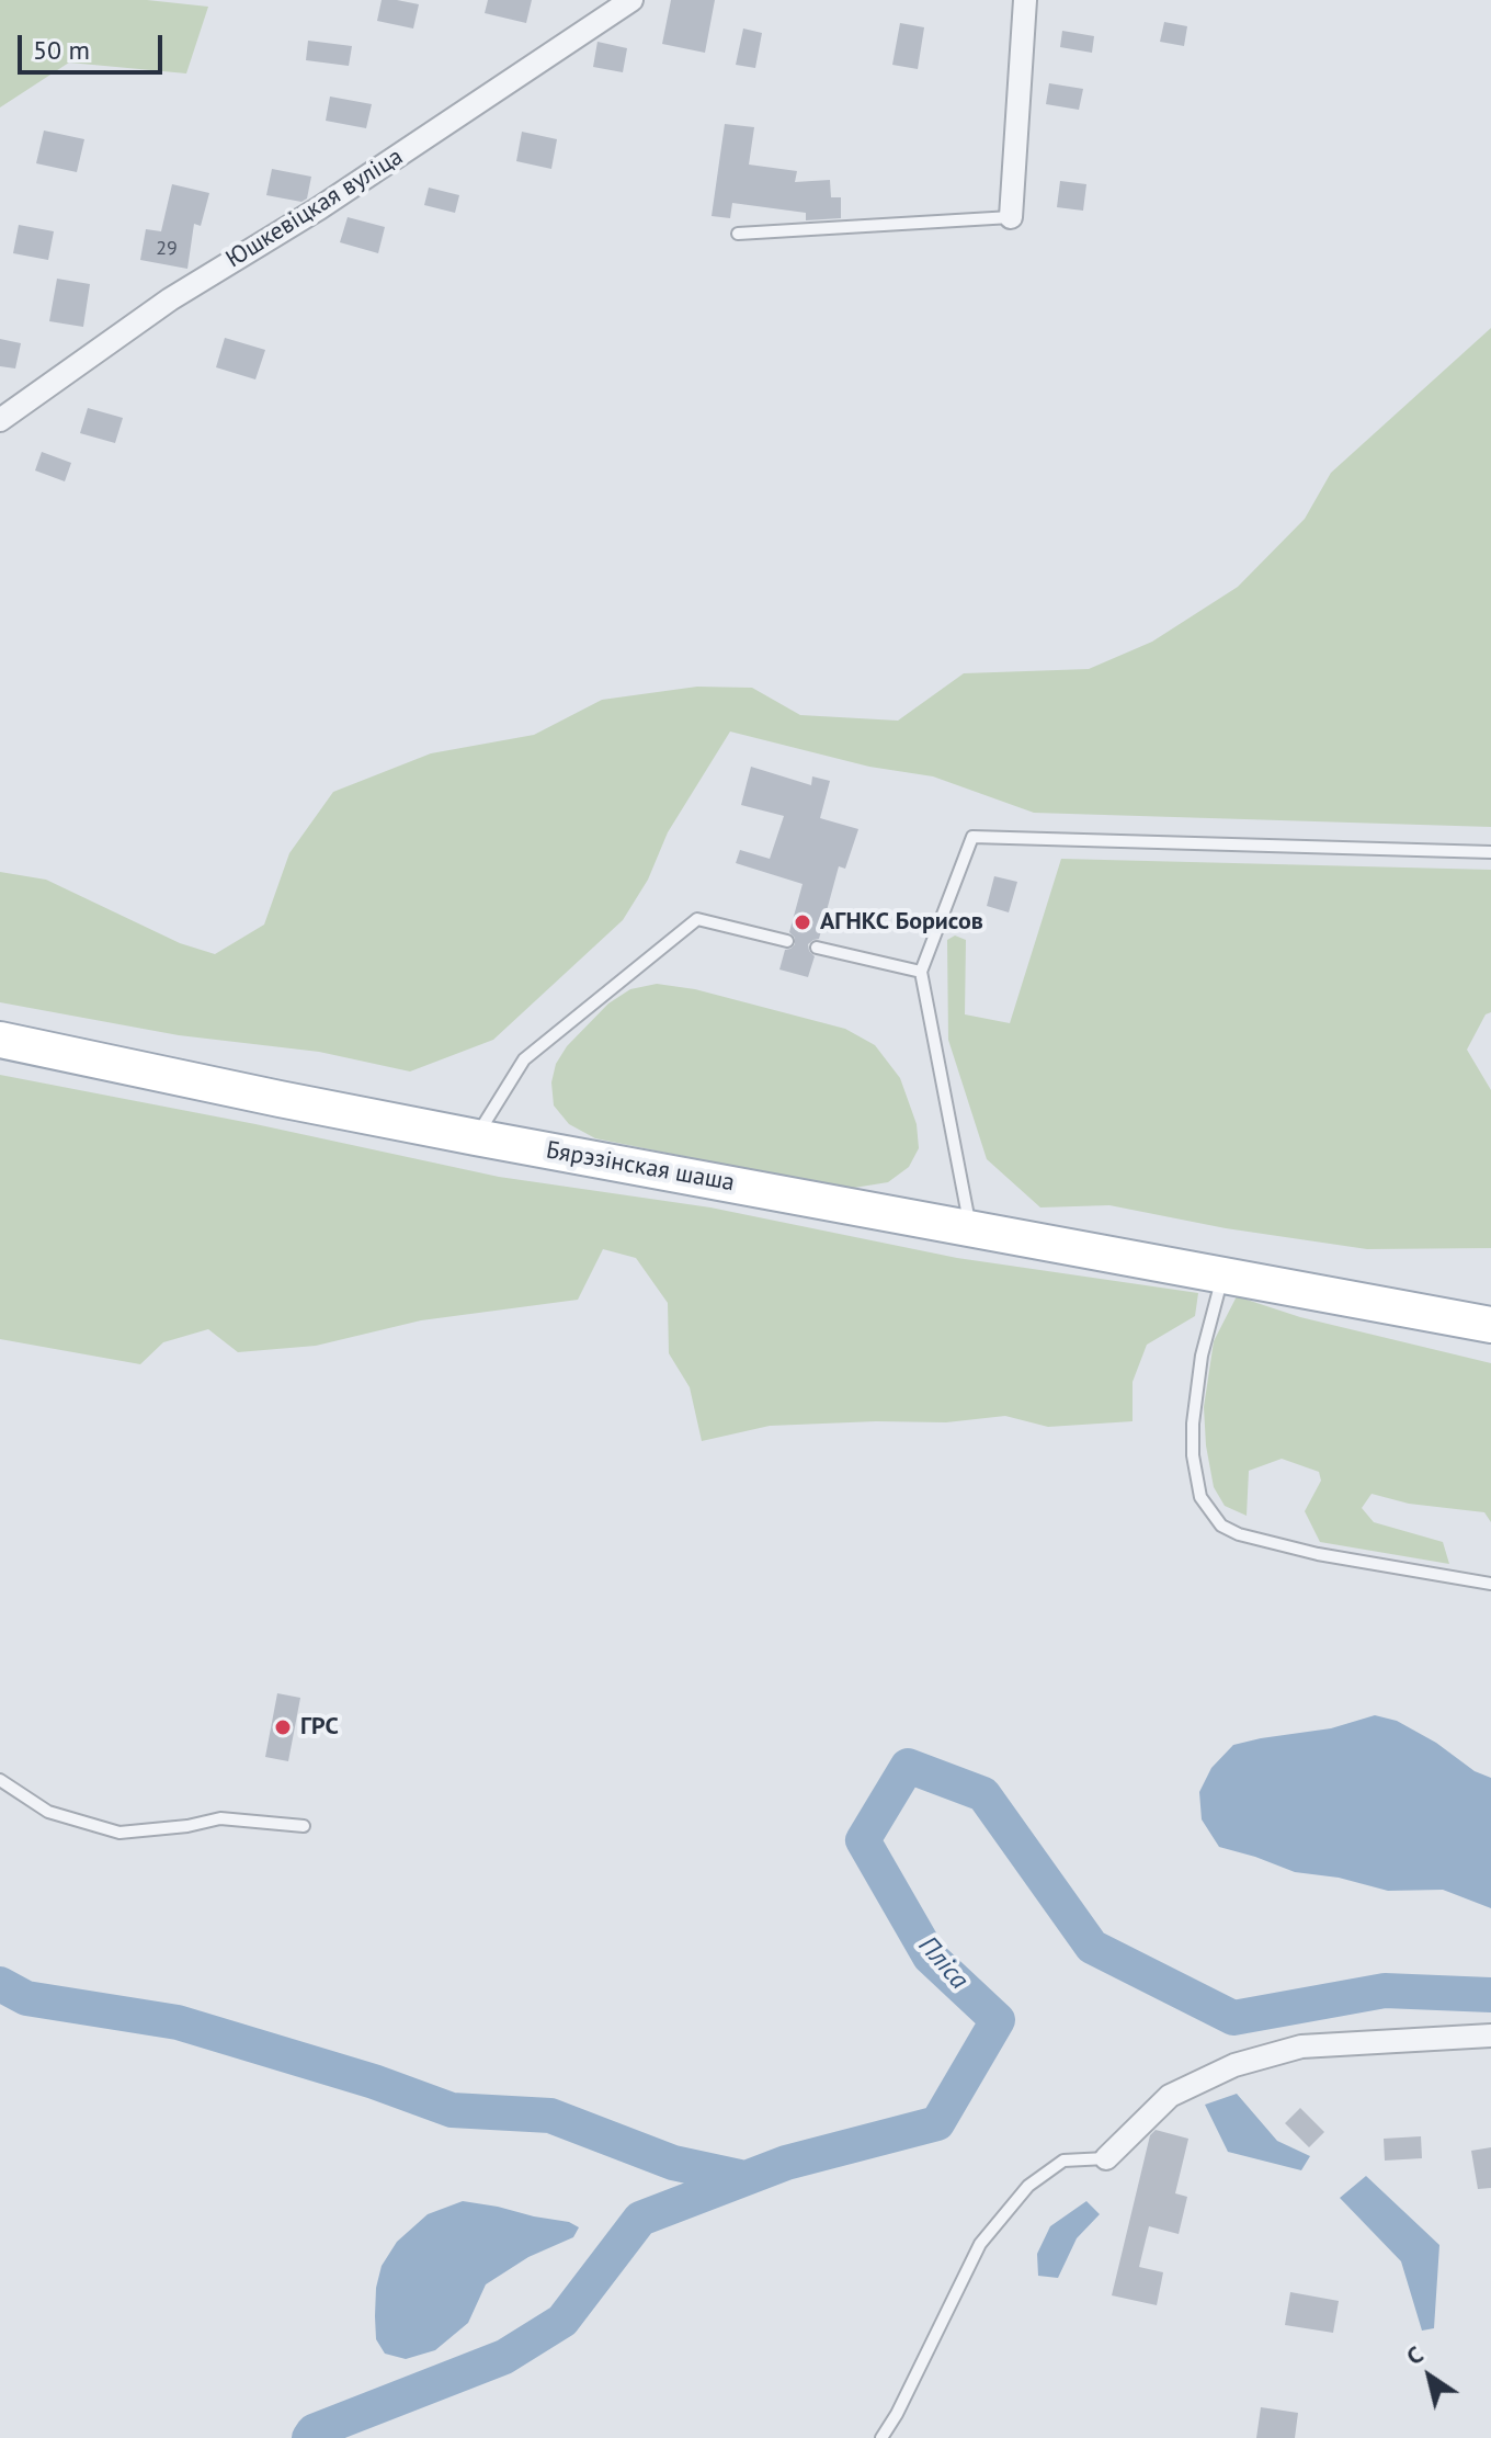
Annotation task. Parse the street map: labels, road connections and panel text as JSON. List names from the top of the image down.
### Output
{
  "streets": {
    "main road": ["Бярэзінская шаша"],
    "street": ["Юшкевіцкая вуліца"]
  },
  "water": ["Пліса"],
  "places": ["АГНКС Борисов", "ГРС"],
  "house_numbers": ["29"],
  "scale_bar": "50 m",
  "north": "top left"
}
